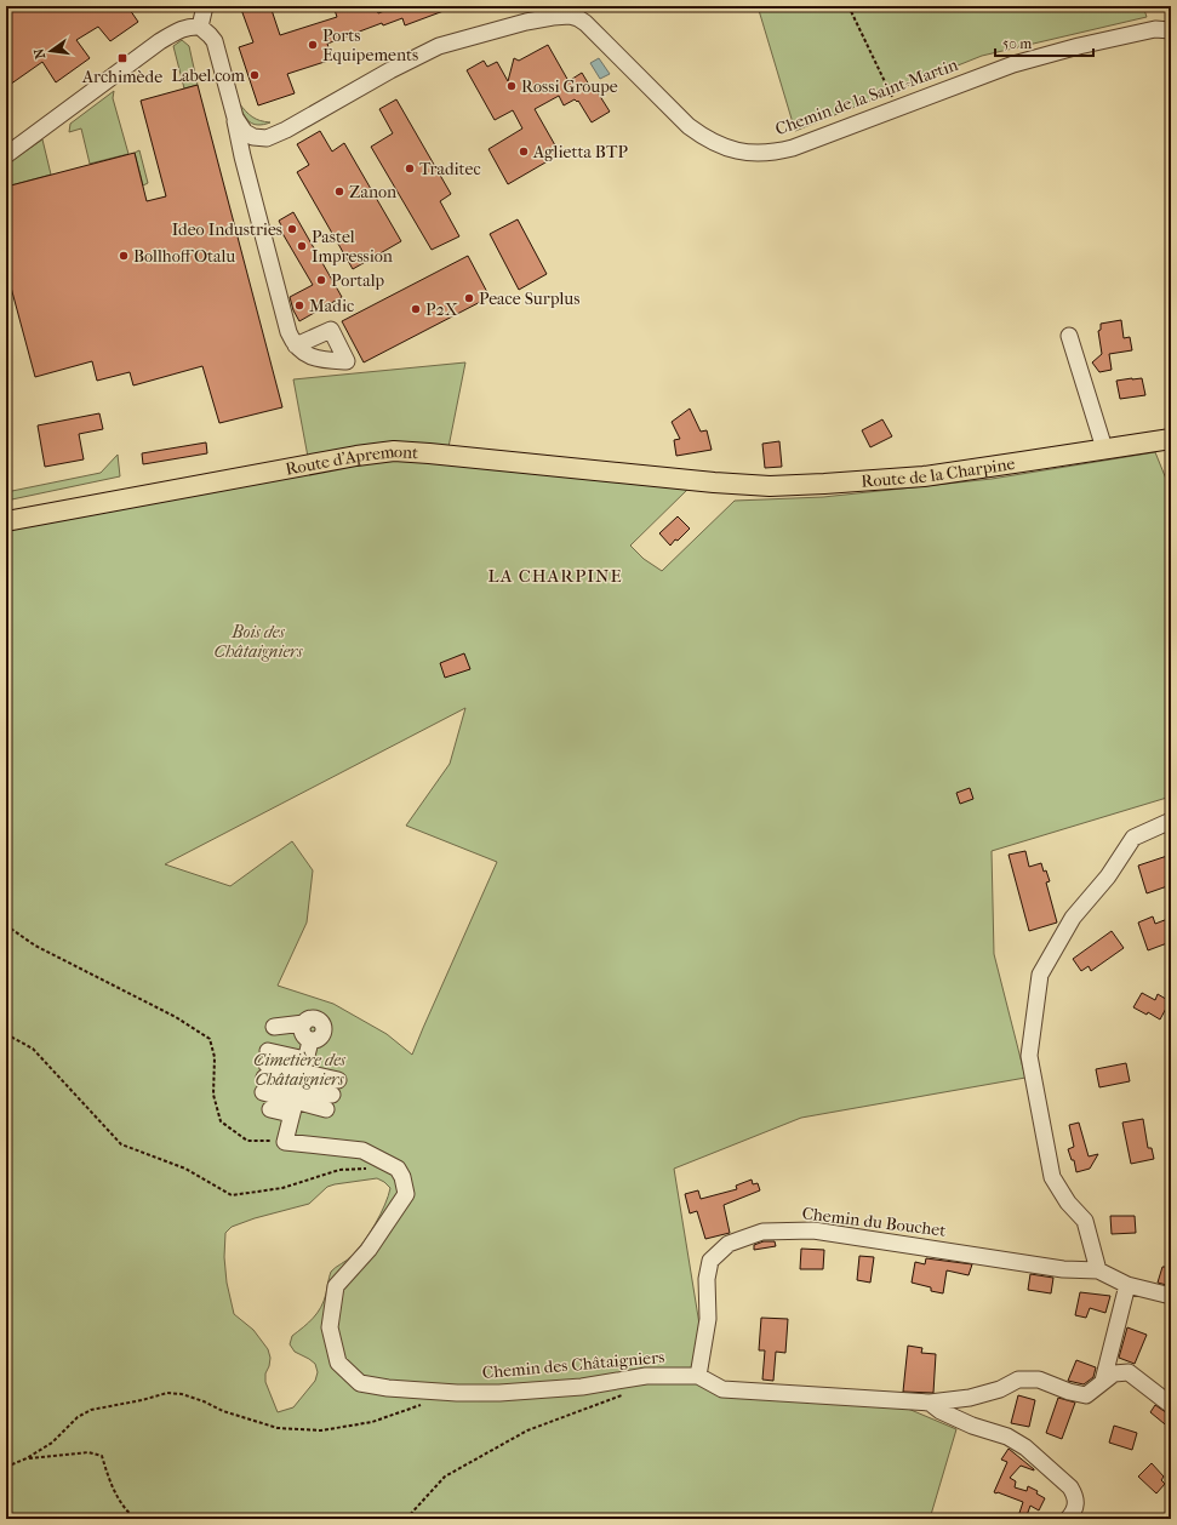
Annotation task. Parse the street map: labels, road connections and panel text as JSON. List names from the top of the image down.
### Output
{
  "streets": {
    "main road": ["Route d'Apremont", "Route de la Charpine"],
    "street": ["Chemin de la Saint-Martin", "Chemin du Bouchet", "Chemin des Châtaigniers"]
  },
  "crossings": [
    ["Route d'Apremont", "Route de la Charpine"],
    ["Chemin du Bouchet", "Chemin des Châtaigniers"]
  ],
  "districts": ["LA CHARPINE"],
  "parks": ["Bois des Châtaigniers", "Cimetière des Châtaigniers"],
  "places": {
    "other": [
      "Ports Equipements",
      "Label.com",
      "Rossi Groupe",
      "Aglietta BTP",
      "Traditec",
      "Zanon",
      "Ideo Industries",
      "Pastel Impression",
      "Bollhoff Otalu",
      "Portalp",
      "Peace Surplus",
      "Madic",
      "P2X"
    ],
    "transit": ["Archimède"]
  },
  "scale_bar": "50 m",
  "north": "left"
}
